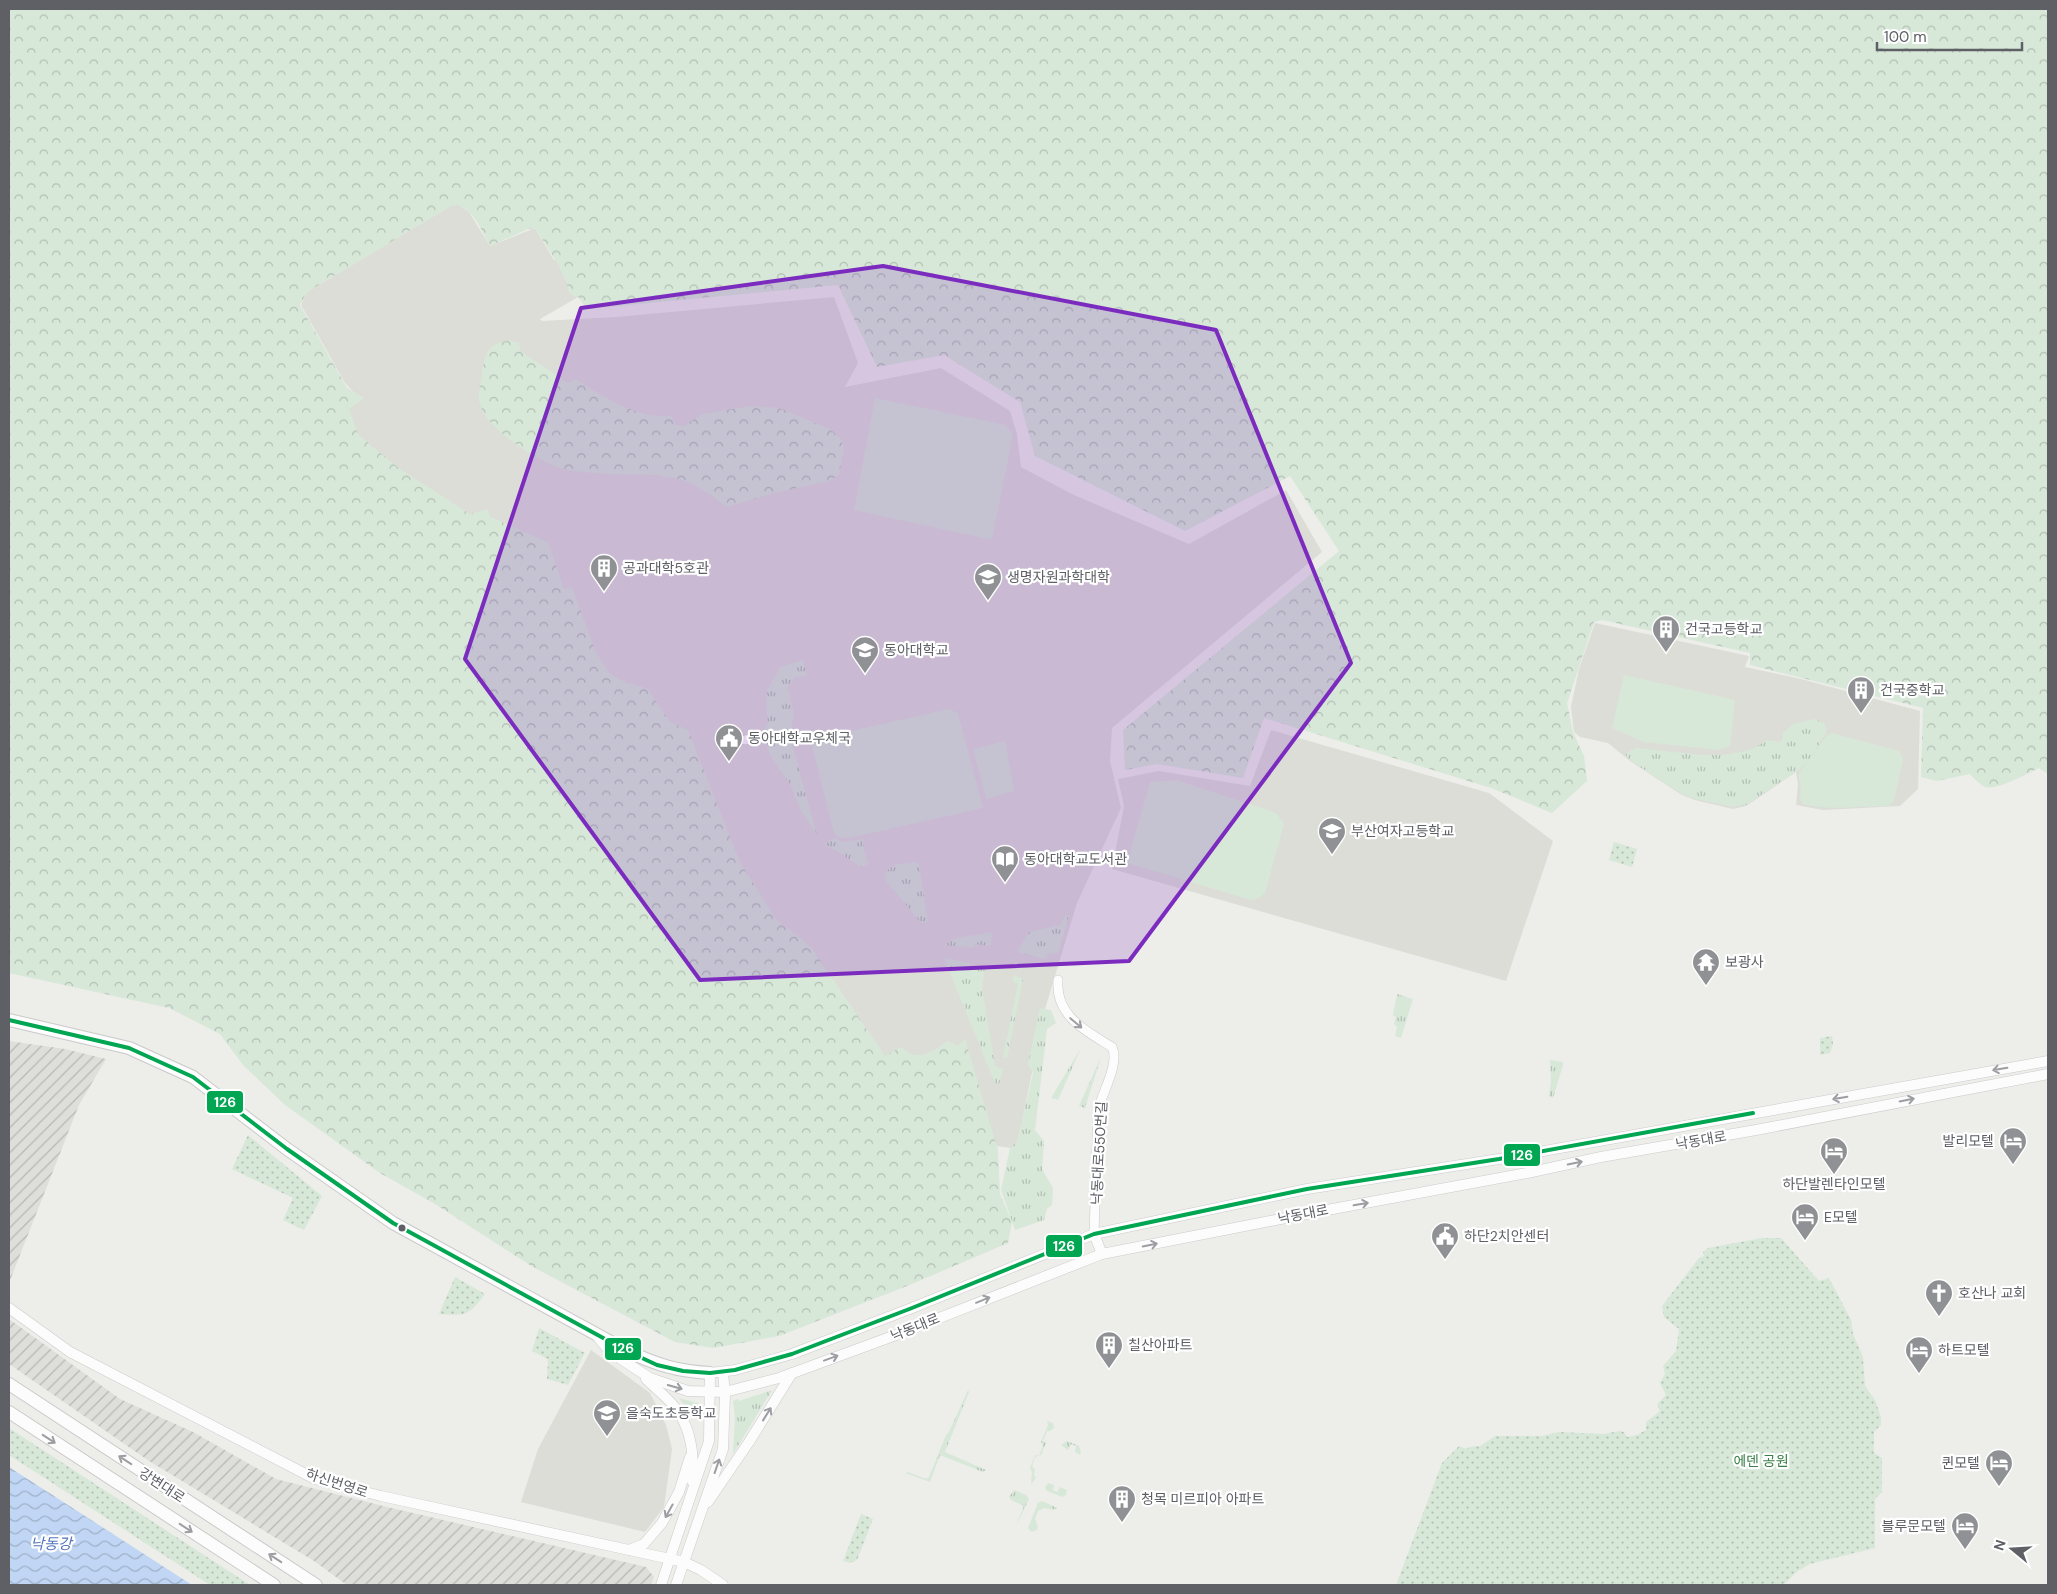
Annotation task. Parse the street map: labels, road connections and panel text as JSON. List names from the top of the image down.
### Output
{
  "streets": {
    "main road": ["낙동대로", "강변대로"],
    "street": ["낙동대로550번길", "하신번영로"]
  },
  "crossings": [
    ["낙동대로", "낙동대로550번길"]
  ],
  "one_way": ["낙동대로550번길"],
  "water": ["낙동강"],
  "parks": ["에덴 공원"],
  "places": {
    "building": [
      "공과대학5호관",
      "건국고등학교",
      "건국중학교",
      "칠산아파트",
      "청목 미르피아 아파트"
    ],
    "school or university": [
      "생명자원과학대학",
      "동아대학교",
      "부산여자고등학교",
      "을숙도초등학교"
    ],
    "public building": ["동아대학교우체국", "하단2치안센터"],
    "library": ["동아대학교도서관"],
    "temple": ["보광사"],
    "hotel": [
      "발리모텔",
      "하단발렌타인모텔",
      "E모텔",
      "하트모텔",
      "퀸모텔",
      "블루문모텔"
    ],
    "church": ["호산나 교회"]
  },
  "lines": ["transit line 126"],
  "scale_bar": "100 m",
  "north": "left"
}
